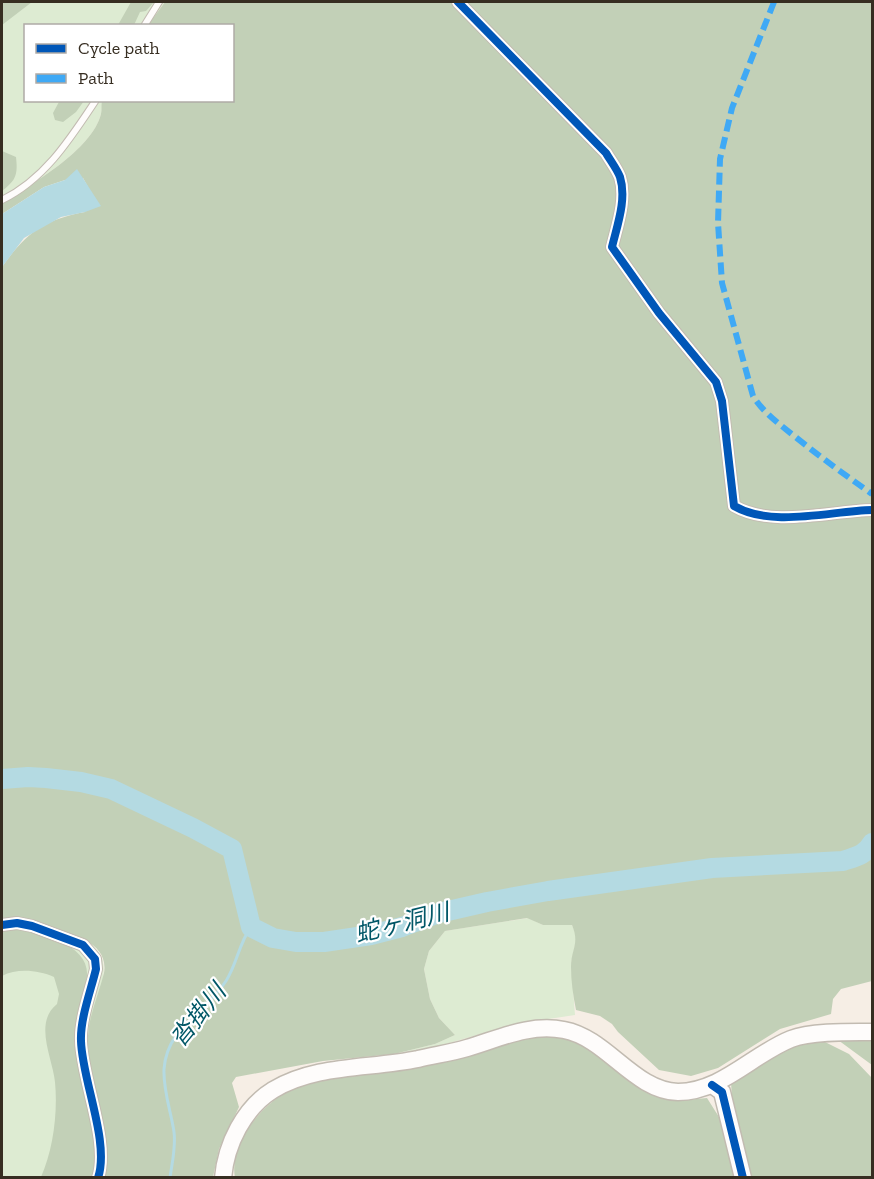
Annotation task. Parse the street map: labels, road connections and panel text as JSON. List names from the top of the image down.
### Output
{
  "water": ["蛇ヶ洞川", "沓掛川"],
  "legend": ["Cycle path", "Path"]
}
